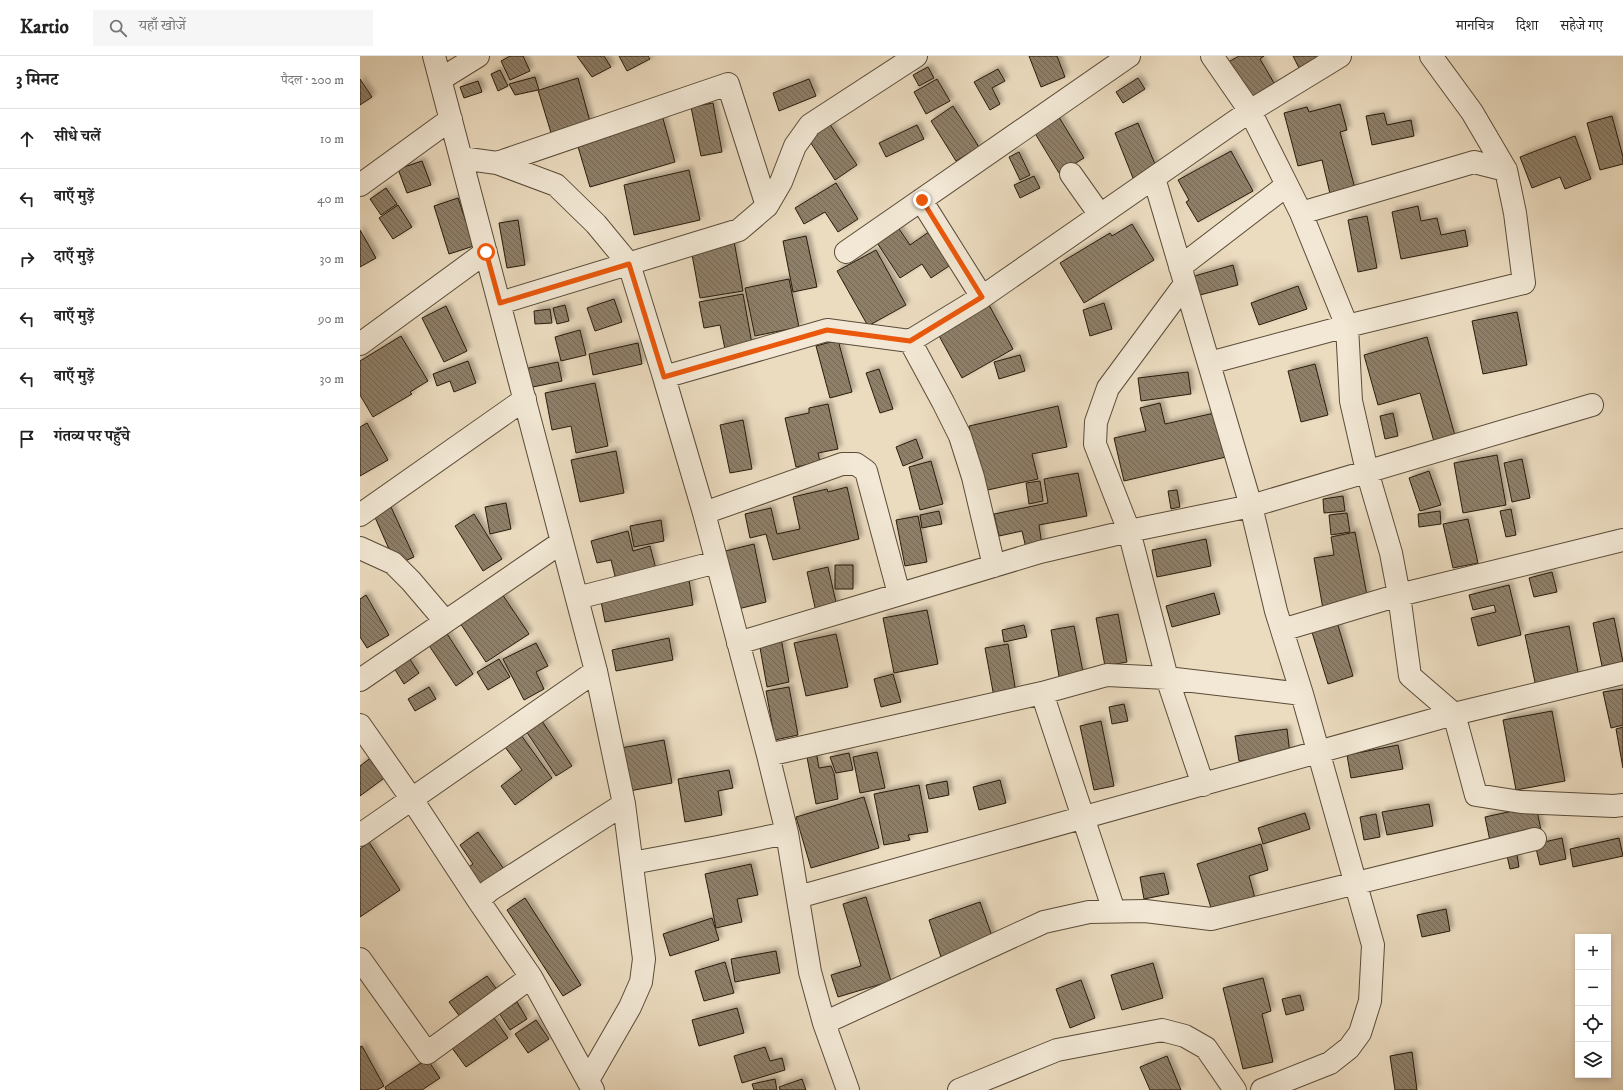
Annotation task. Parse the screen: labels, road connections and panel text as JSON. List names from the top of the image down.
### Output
{
  "page": {
    "header": "Kartio",
    "search": "यहाँ खोजें",
    "nav": ["मानचित्र", "दिशा", "सहेजे गए"],
    "heading": ["3 मिनट", "पैदल · 200 m"],
    "list": [
      ["सीधे चलें", "10 m"],
      ["बाएँ मुड़ें", "40 m"],
      ["दाएँ मुड़ें", "30 m"],
      ["बाएँ मुड़ें", "90 m"],
      ["बाएँ मुड़ें", "30 m"],
      "गंतव्य पर पहुँचे"
    ],
    "map_buttons": ["+", "−"]
  }
}
